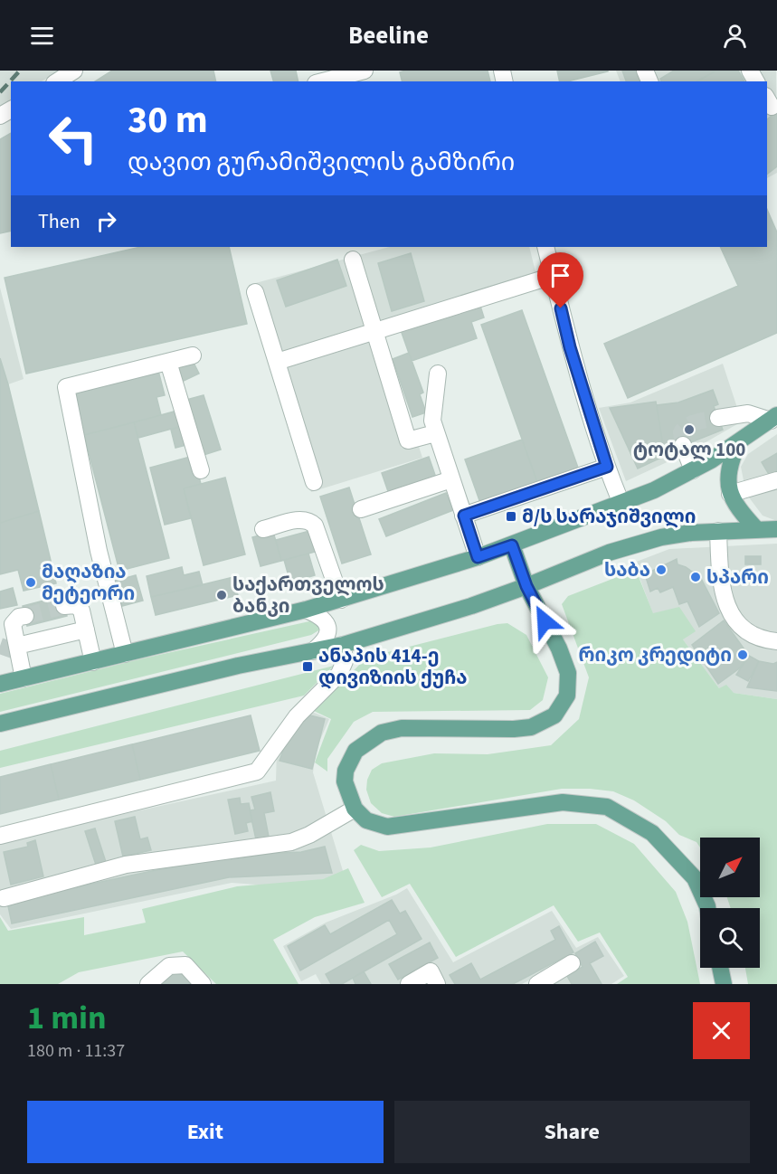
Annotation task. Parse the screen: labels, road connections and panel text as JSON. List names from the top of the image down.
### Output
{
  "places": {
    "other": [
      "ტოტალ 100",
      "საბა",
      "სპარი",
      "მაღაზია მეტეორი",
      "საქართველოს ბანკი",
      "რიკო კრედიტი"
    ],
    "transit": ["მ/ს სარაჯიშვილი", "ანაპის 414-ე დივიზიის ქუჩა"]
  },
  "north": "top right",
  "page": {
    "header": "Beeline",
    "turn": ["30 m", "დავით გურამიშვილის გამზირი"],
    "then": "Then",
    "heading": ["1 min", "180 m · 11:37"],
    "buttons": ["Exit", "Share"]
  }
}
